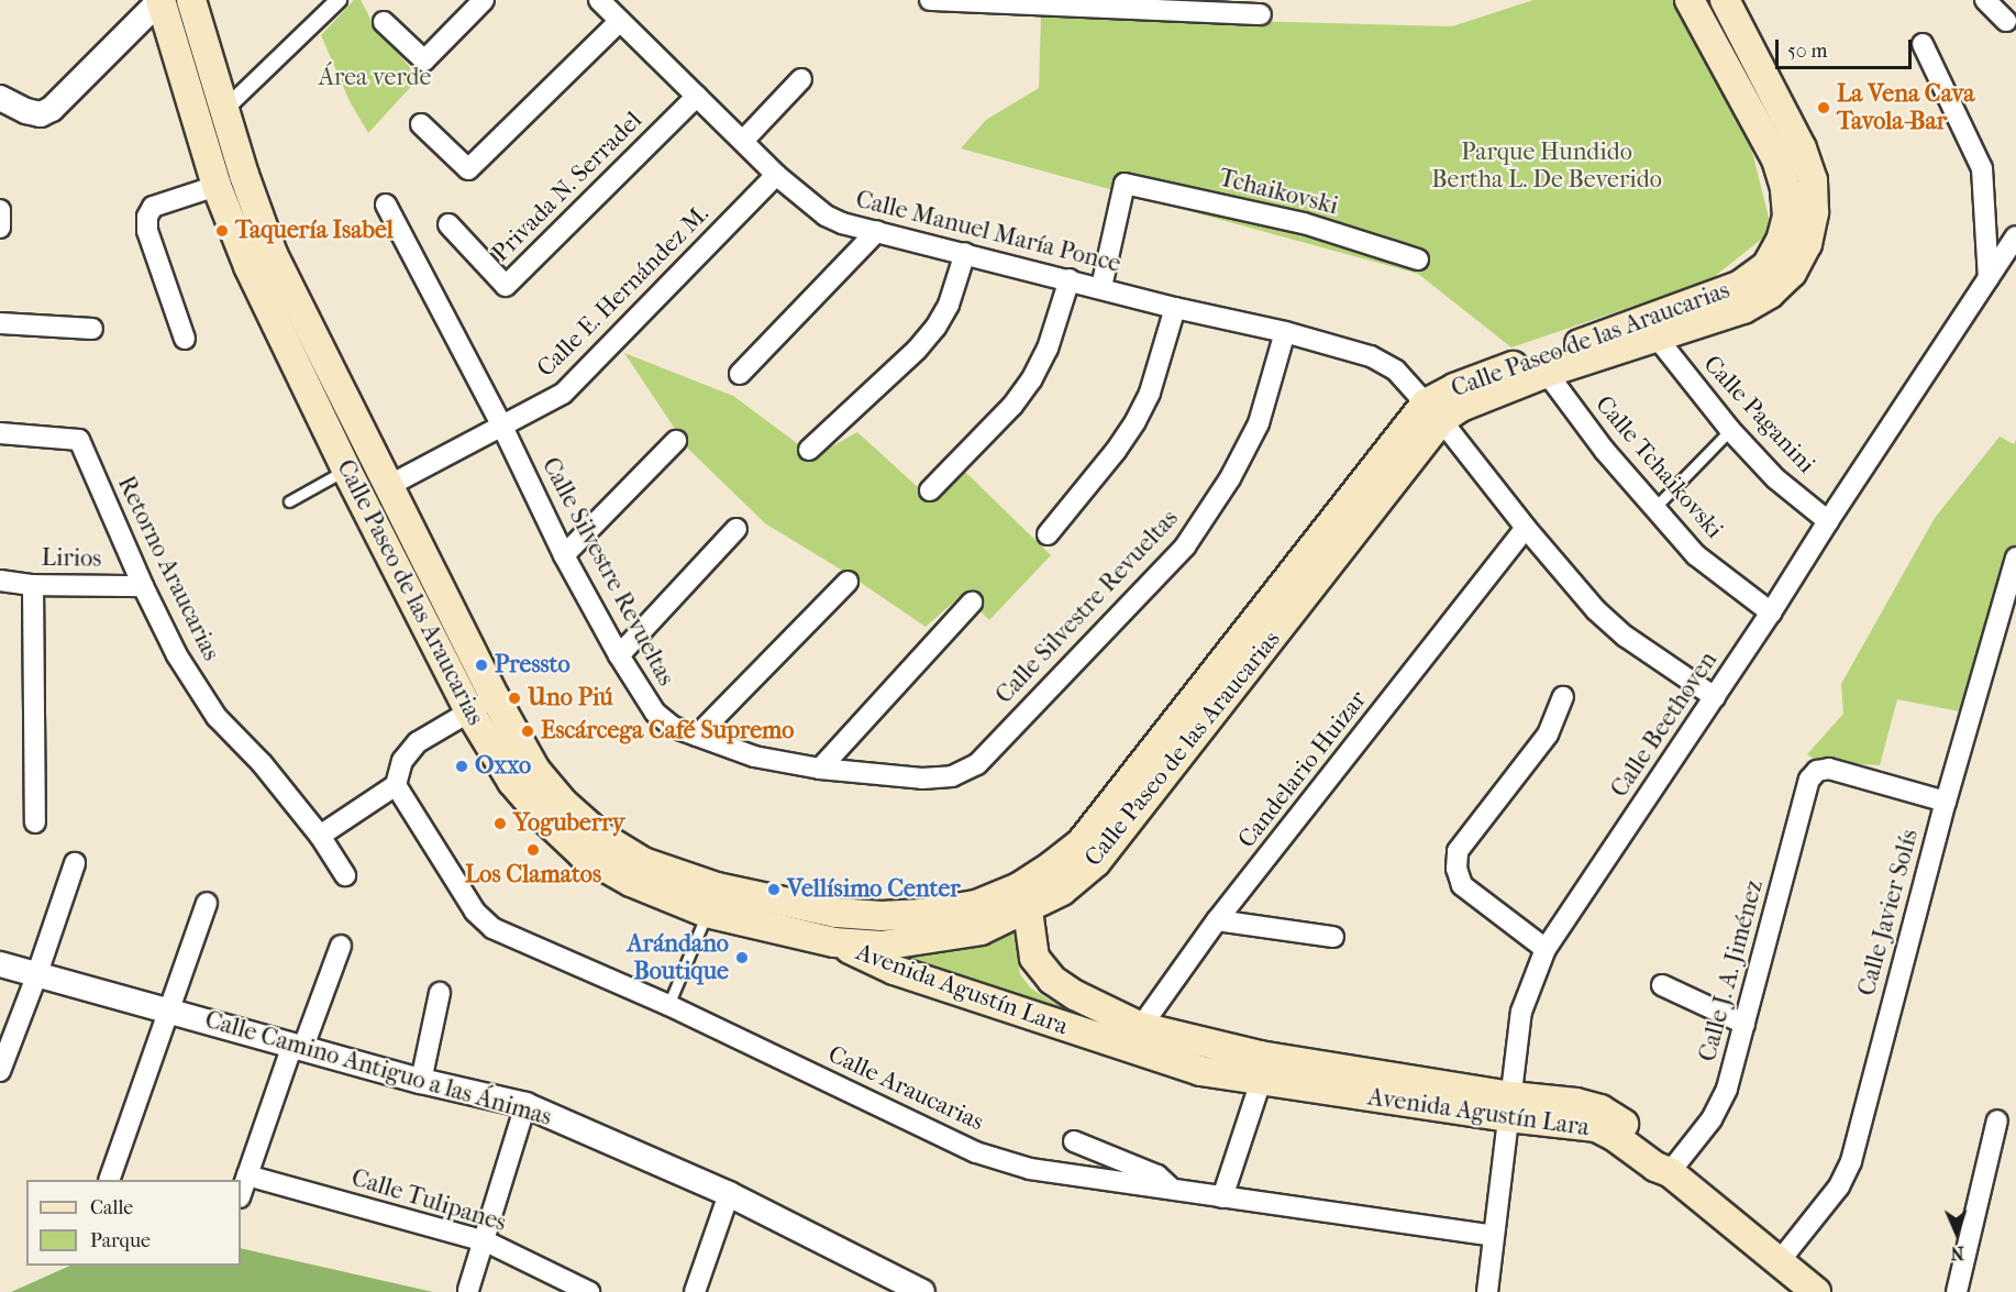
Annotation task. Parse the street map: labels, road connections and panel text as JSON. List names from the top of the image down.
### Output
{
  "streets": {
    "main road": ["Calle Paseo de las Araucarias", "Avenida Agustín Lara"],
    "street": [
      "Privada N. Serradel",
      "Tchaikovski",
      "Calle Manuel María Ponce",
      "Calle E. Hernández M.",
      "Calle Paganini",
      "Calle Tchaikovski",
      "Lirios",
      "Retorno Araucarias",
      "Calle Silvestre Revueltas",
      "Calle Beethoven",
      "Candelario Huizar",
      "Calle Javier Solís",
      "Calle J. A. Jiménez",
      "Calle Camino Antiguo a las Ánimas",
      "Calle Araucarias",
      "Calle Tulipanes"
    ]
  },
  "crossings": [
    ["Privada N. Serradel", "Calle Manuel María Ponce"],
    ["Tchaikovski", "Calle Manuel María Ponce"],
    ["Calle Manuel María Ponce", "Calle E. Hernández M."],
    ["Calle Manuel María Ponce", "Calle Paseo de las Araucarias"],
    ["Calle Manuel María Ponce", "Calle Silvestre Revueltas"],
    ["Calle Manuel María Ponce", "Calle Beethoven"],
    ["Calle Manuel María Ponce", "Candelario Huizar"],
    ["Calle E. Hernández M.", "Calle Paseo de las Araucarias"],
    ["Calle E. Hernández M.", "Calle Silvestre Revueltas"],
    ["Calle Paseo de las Araucarias", "Calle Paganini"],
    ["Calle Paseo de las Araucarias", "Calle Tchaikovski"],
    ["Calle Paseo de las Araucarias", "Avenida Agustín Lara"],
    ["Calle Paganini", "Calle Beethoven"],
    ["Calle Tchaikovski", "Calle Beethoven"],
    ["Lirios", "Retorno Araucarias"],
    ["Calle Beethoven", "Avenida Agustín Lara"],
    ["Calle Beethoven", "Calle Araucarias"],
    ["Candelario Huizar", "Avenida Agustín Lara"],
    ["Calle Javier Solís", "Calle J. A. Jiménez"],
    ["Calle Javier Solís", "Avenida Agustín Lara"],
    ["Calle J. A. Jiménez", "Avenida Agustín Lara"]
  ],
  "parks": ["Área verde", "Parque Hundido Bertha L. De Beverido"],
  "places": [
    "La Vena Cava Tavola-Bar",
    "Taquería Isabel",
    "Pressto",
    "Uno Piú",
    "Escárcega Café Supremo",
    "Oxxo",
    "Yoguberry",
    "Los Clamatos",
    "Vellísimo Center",
    "Arándano Boutique"
  ],
  "legend": ["Calle", "Parque"],
  "scale_bar": "50 m",
  "north": "bottom"
}
